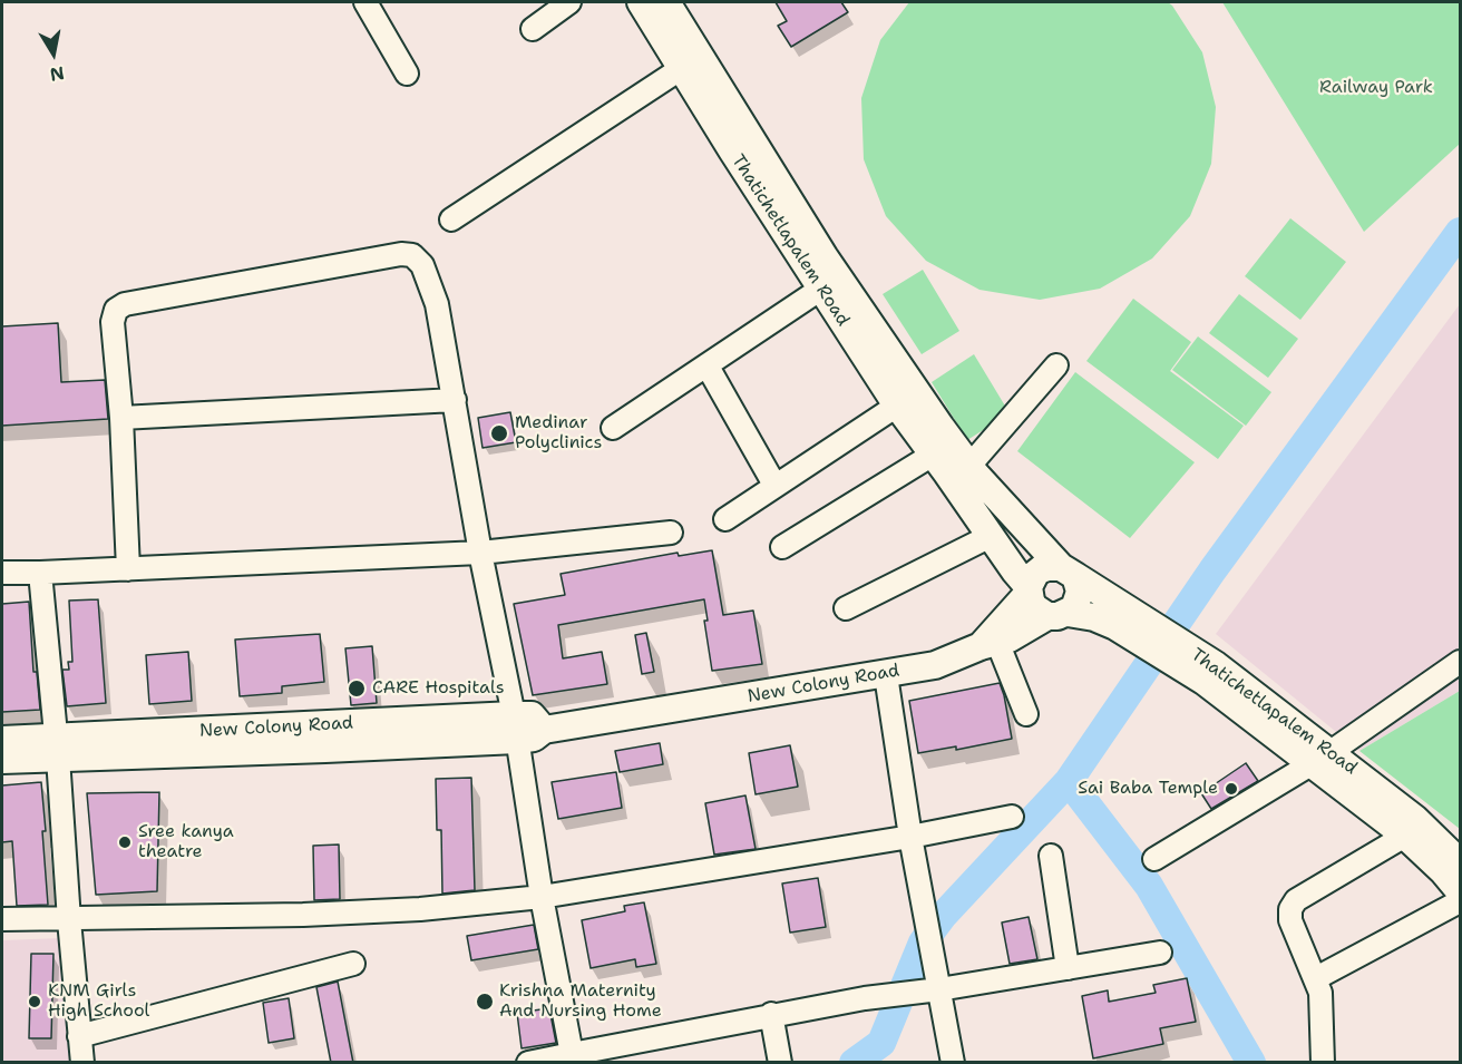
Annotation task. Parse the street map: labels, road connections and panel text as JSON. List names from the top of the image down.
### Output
{
  "streets": {
    "main road": ["Thatichetlapalem Road", "New Colony Road"]
  },
  "parks": ["Railway Park"],
  "places": [
    "Medinar Polyclinics",
    "CARE Hospitals",
    "Sai Baba Temple",
    "Sree kanya theatre",
    "KNM Girls High School",
    "Krishna Maternity And Nursing Home"
  ],
  "north": "bottom"
}
